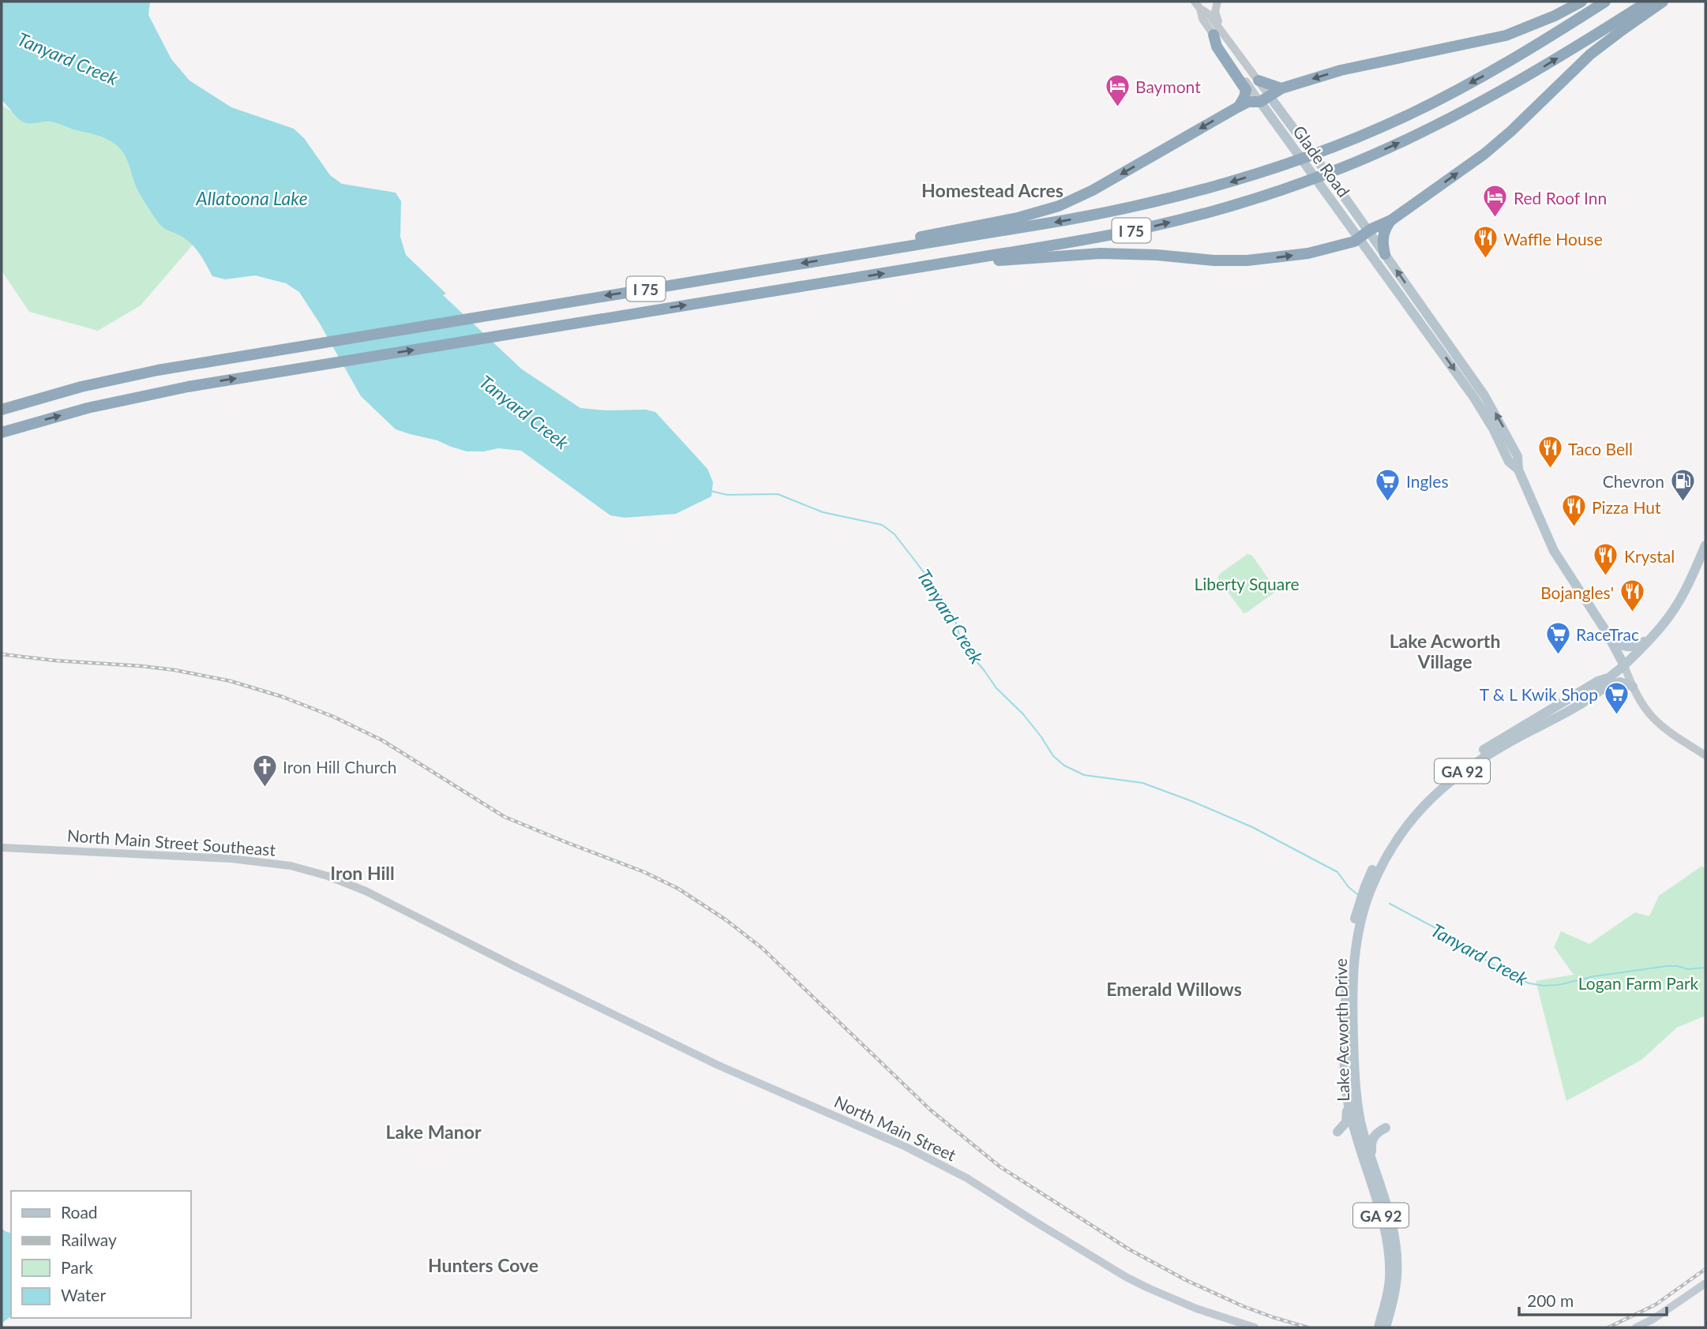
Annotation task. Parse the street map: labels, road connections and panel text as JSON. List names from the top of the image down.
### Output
{
  "streets": {
    "highway": ["I 75"],
    "main road": [
      "Glade Road",
      "GA 92",
      "Lake Acworth Drive",
      "North Main Street"
    ],
    "street": ["North Main Street Southeast"]
  },
  "crossings": [
    ["North Main Street Southeast", "North Main Street"]
  ],
  "districts": [
    "Homestead Acres",
    "Lake Acworth Village",
    "Iron Hill",
    "Emerald Willows",
    "Lake Manor",
    "Hunters Cove"
  ],
  "water": ["Tanyard Creek", "Allatoona Lake"],
  "parks": ["Liberty Square", "Logan Farm Park"],
  "places": {
    "hotel": ["Baymont", "Red Roof Inn"],
    "restaurant": [
      "Waffle House",
      "Taco Bell",
      "Pizza Hut",
      "Krystal",
      "Bojangles'"
    ],
    "supermarket": ["Ingles", "RaceTrac", "T & L Kwik Shop"],
    "fuel station": ["Chevron"],
    "church": ["Iron Hill Church"]
  },
  "legend": [
    "Road",
    "Railway",
    "Park",
    "Water"
  ],
  "scale_bar": "200 m"
}
